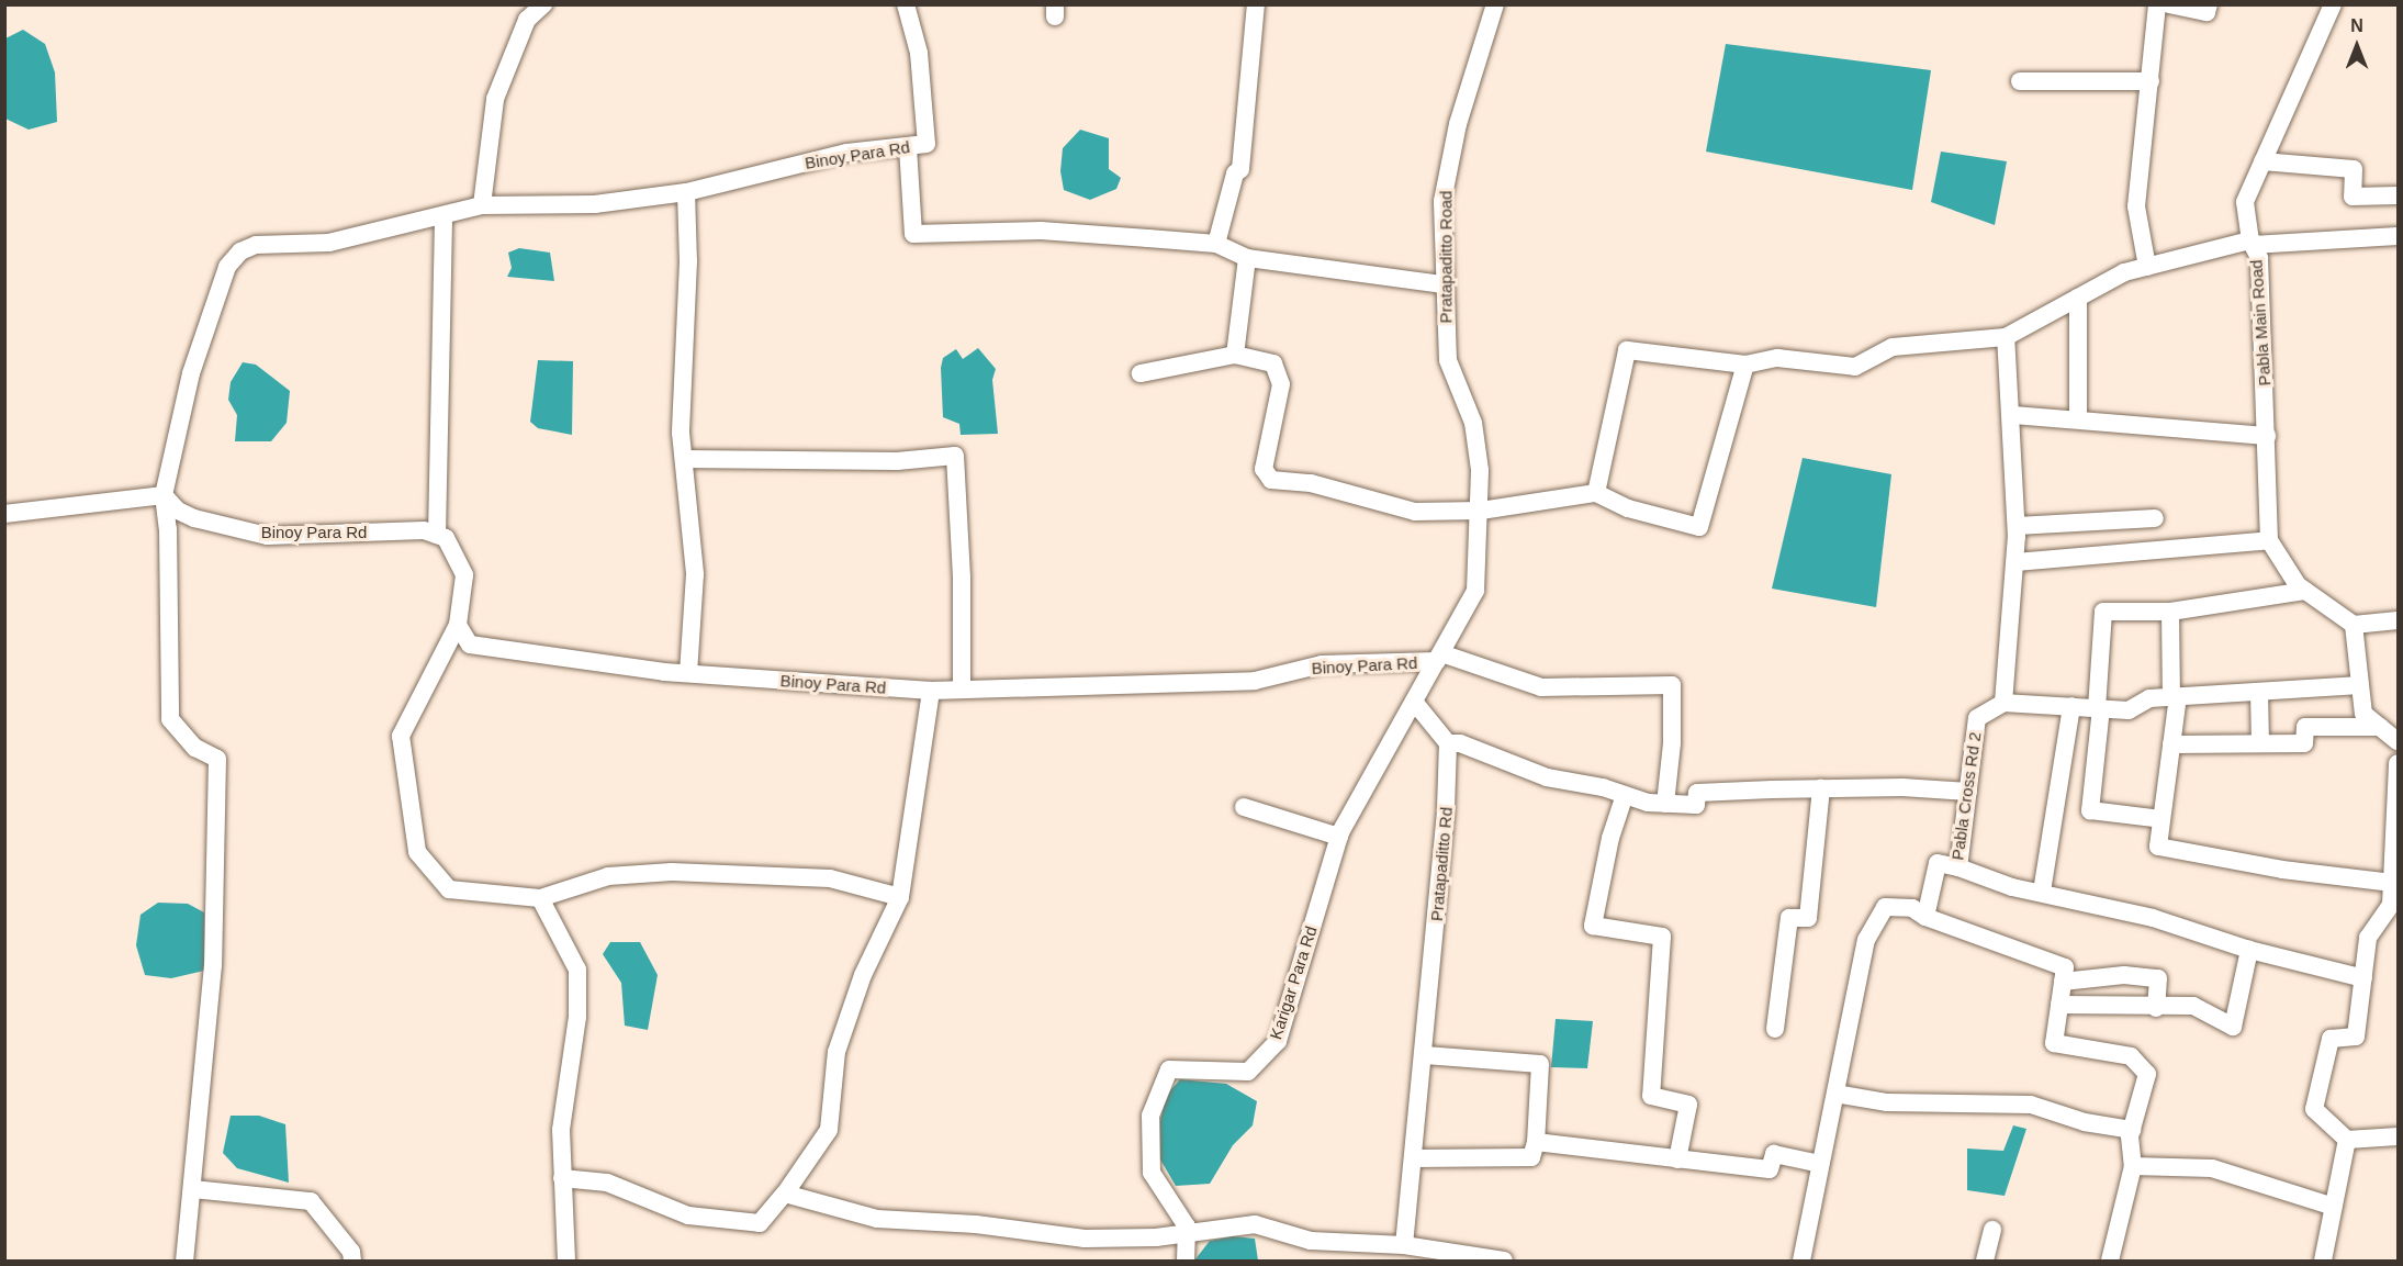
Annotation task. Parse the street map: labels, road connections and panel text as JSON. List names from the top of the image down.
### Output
{
  "streets": {
    "street": [
      "Binoy Para Rd",
      "Pratapaditto Road",
      "Pabla Main Road",
      "Pabla Cross Rd 2",
      "Pratapaditto Rd",
      "Karigar Para Rd"
    ]
  },
  "north": "top"
}
